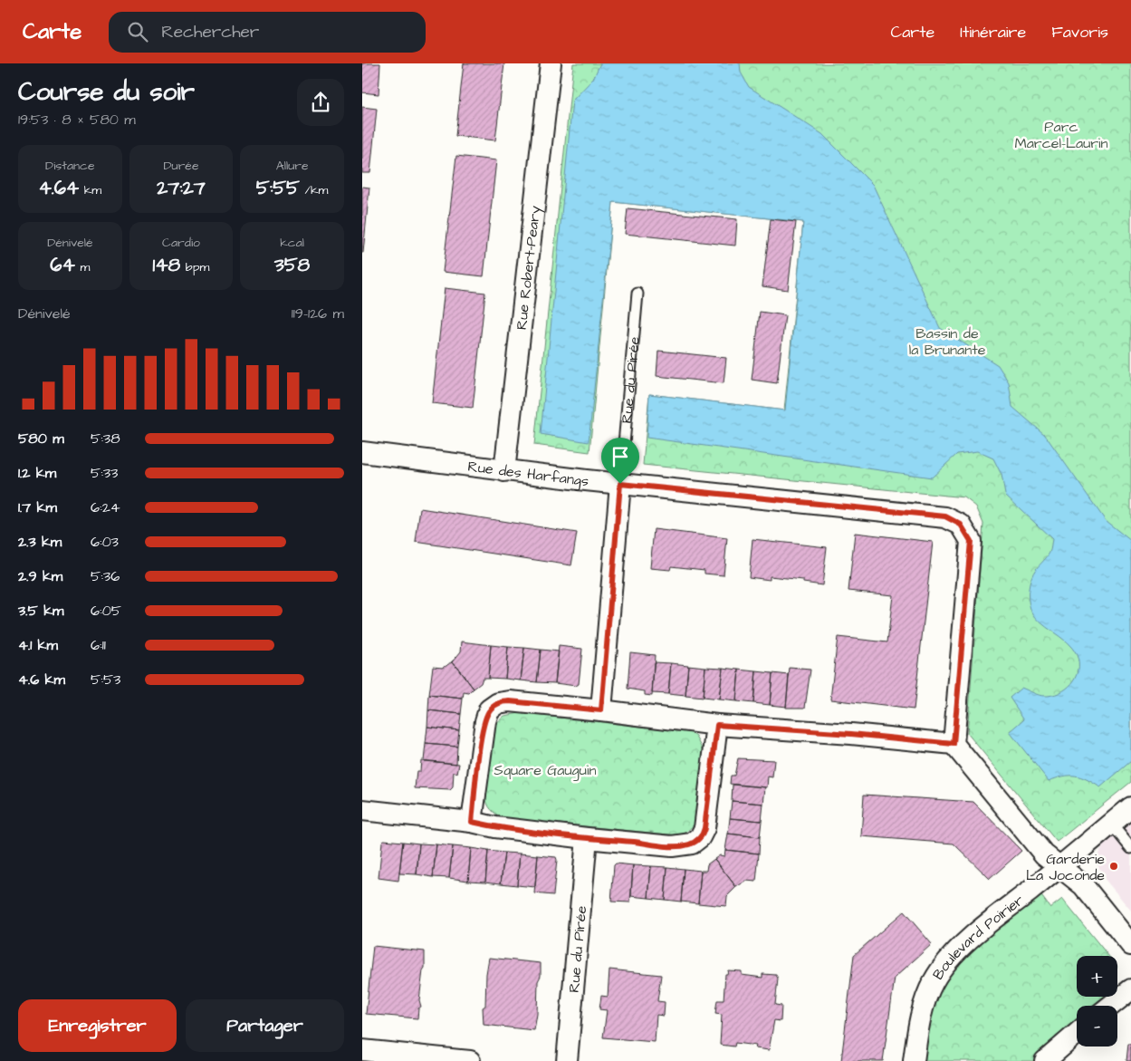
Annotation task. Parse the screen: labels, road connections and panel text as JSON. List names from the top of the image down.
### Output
{
  "streets": {
    "street": [
      "Rue Robert-Peary",
      "Rue du Pirée",
      "Rue des Harfangs",
      "Boulevard Poirier"
    ]
  },
  "crossings": [
    ["Rue Robert-Peary", "Rue des Harfangs"],
    ["Rue du Pirée", "Rue des Harfangs"]
  ],
  "parks": ["Parc Marcel-Laurin", "Bassin de la Brunante", "Square Gauguin"],
  "places": ["Garderie La Joconde"],
  "page": {
    "header": "Carte",
    "search": "Rechercher",
    "nav": ["Carte", "Itinéraire", "Favoris"],
    "heading": ["Course du soir", "19:53 · 8 × 580 m"],
    "stats": [
      ["Distance", "4.64 km"],
      ["Durée", "27:27"],
      ["Allure", "5:55 /km"],
      ["Dénivelé", "64 m"],
      ["Cardio", "148 bpm"],
      ["kcal", "358"]
    ],
    "chart": ["Dénivelé", "119–126 m"],
    "list": [
      {
        "name": "580 m",
        "note": "5:38"
      },
      {
        "name": "1.2 km",
        "note": "5:33"
      },
      {
        "name": "1.7 km",
        "note": "6:24"
      },
      {
        "name": "2.3 km",
        "note": "6:03"
      },
      {
        "name": "2.9 km",
        "note": "5:36"
      },
      {
        "name": "3.5 km",
        "note": "6:05"
      },
      {
        "name": "4.1 km",
        "note": "6:11"
      },
      {
        "name": "4.6 km",
        "note": "5:53"
      }
    ],
    "map_buttons": ["+", "−"],
    "buttons": ["Enregistrer", "Partager"]
  }
}
